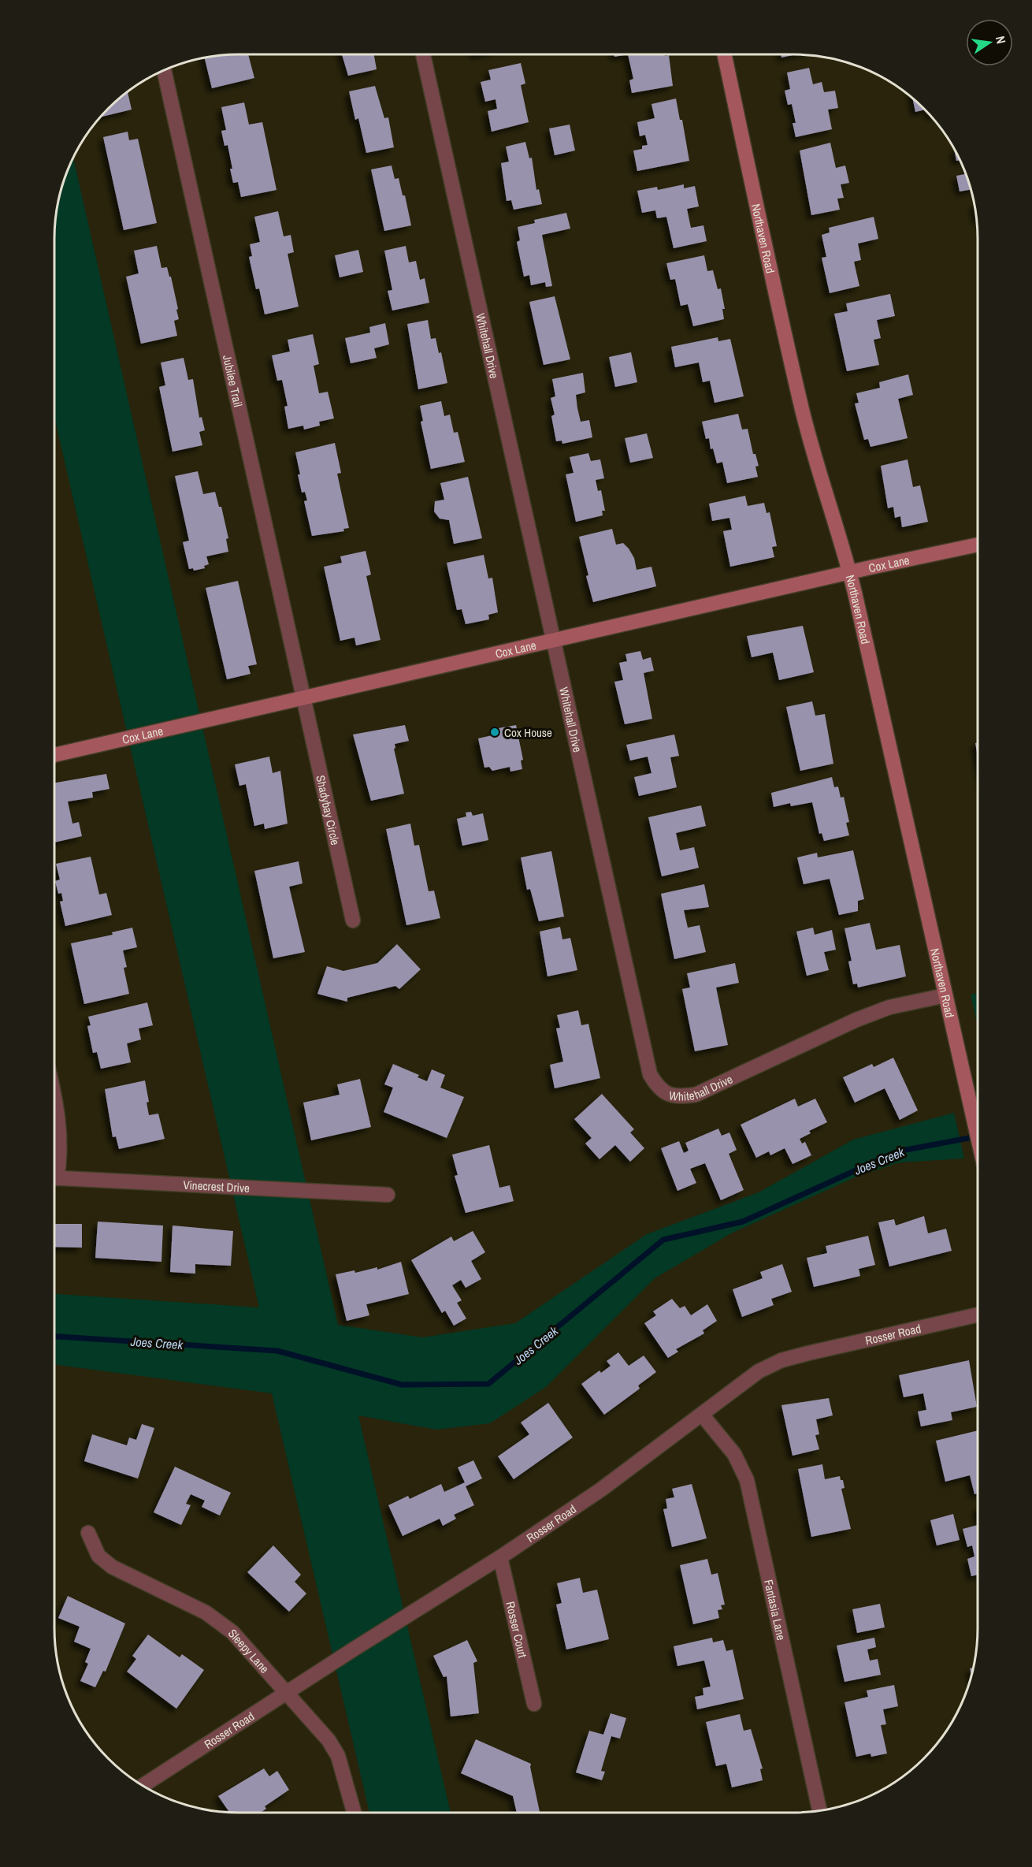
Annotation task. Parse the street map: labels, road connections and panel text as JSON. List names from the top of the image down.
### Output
{
  "streets": {
    "street": [
      "Northaven Road",
      "Whitehall Drive",
      "Jubilee Trail",
      "Cox Lane",
      "Shadybay Circle",
      "Vinecrest Drive",
      "Rosser Road",
      "Fantasia Lane",
      "Rosser Court",
      "Sleepy Lane"
    ]
  },
  "crossings": [
    ["Northaven Road", "Whitehall Drive"],
    ["Northaven Road", "Cox Lane"],
    ["Whitehall Drive", "Cox Lane"],
    ["Jubilee Trail", "Cox Lane"],
    ["Jubilee Trail", "Shadybay Circle"],
    ["Cox Lane", "Shadybay Circle"],
    ["Rosser Road", "Fantasia Lane"],
    ["Rosser Road", "Rosser Court"],
    ["Rosser Road", "Sleepy Lane"]
  ],
  "water": ["Joes Creek"],
  "places": ["Cox House"],
  "north": "right"
}
